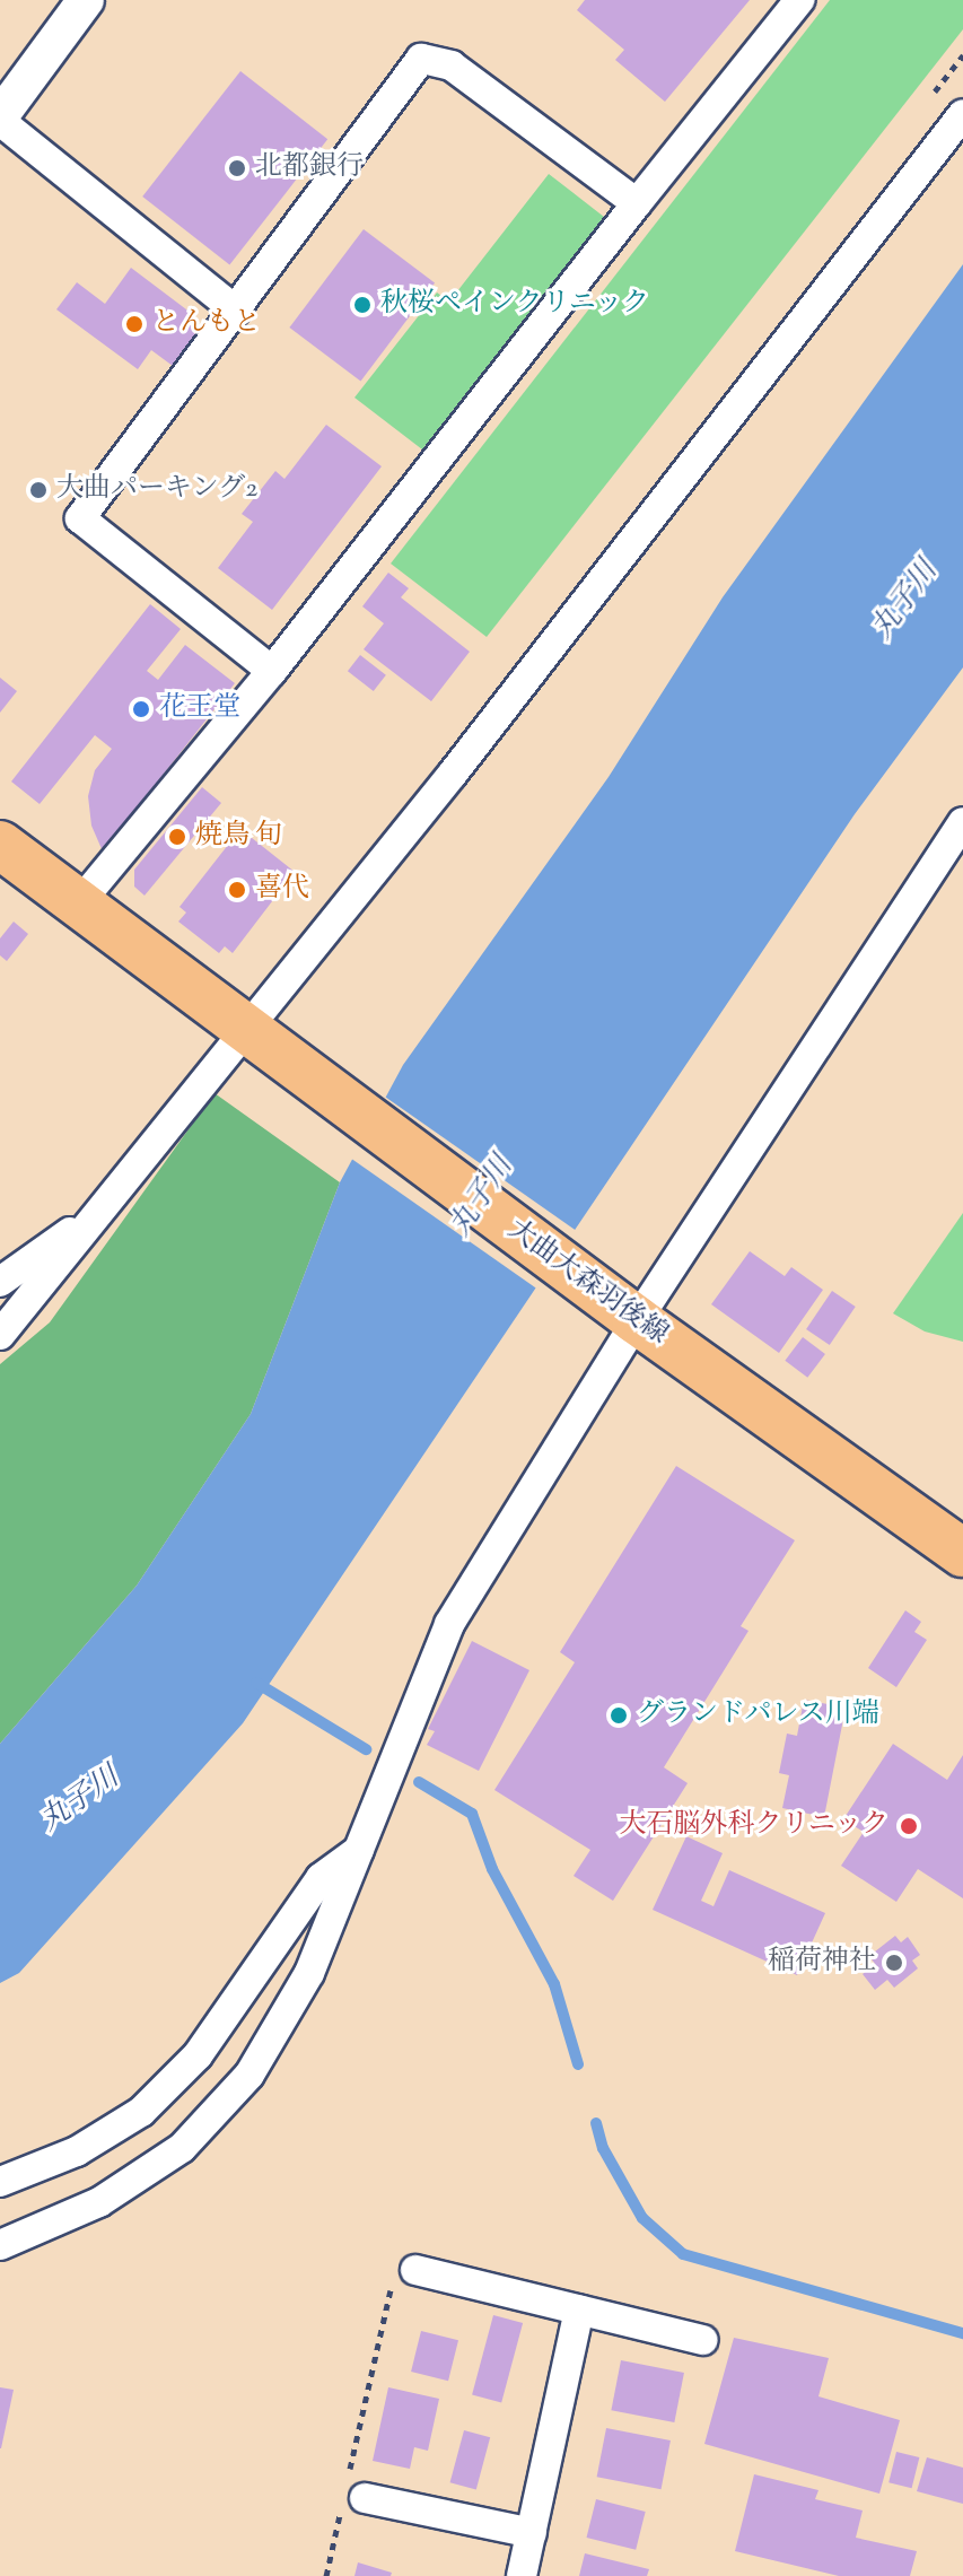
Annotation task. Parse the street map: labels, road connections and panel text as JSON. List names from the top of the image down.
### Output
{
  "streets": {
    "main road": ["大曲大森羽後線"]
  },
  "water": ["丸子川"],
  "places": [
    "北都銀行",
    "秋桜ペインクリニック",
    "とんもと",
    "大曲パーキング2",
    "花王堂",
    "焼鳥 旬",
    "喜代",
    "グランドパレス川端",
    "大石脳外科クリニック",
    "稲荷神社"
  ]
}
